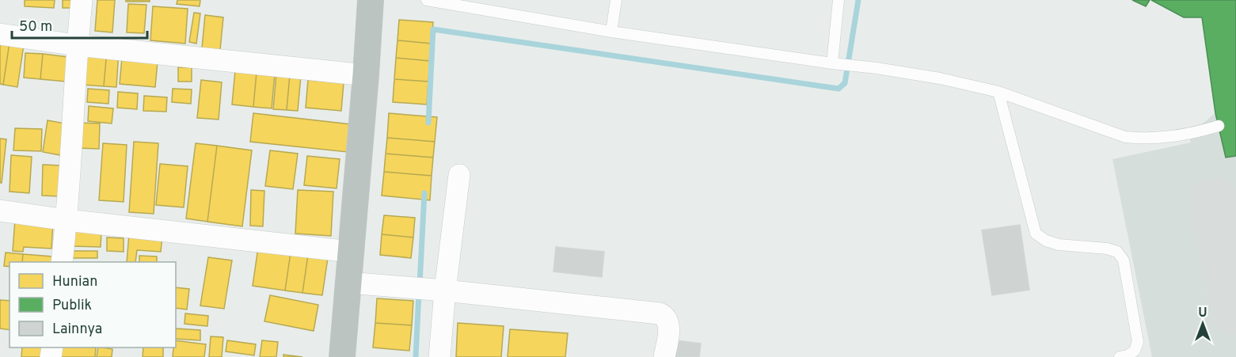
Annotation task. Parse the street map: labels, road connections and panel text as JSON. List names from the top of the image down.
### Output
{
  "legend": ["Hunian", "Publik", "Lainnya"],
  "scale_bar": "50 m",
  "north": "top"
}
